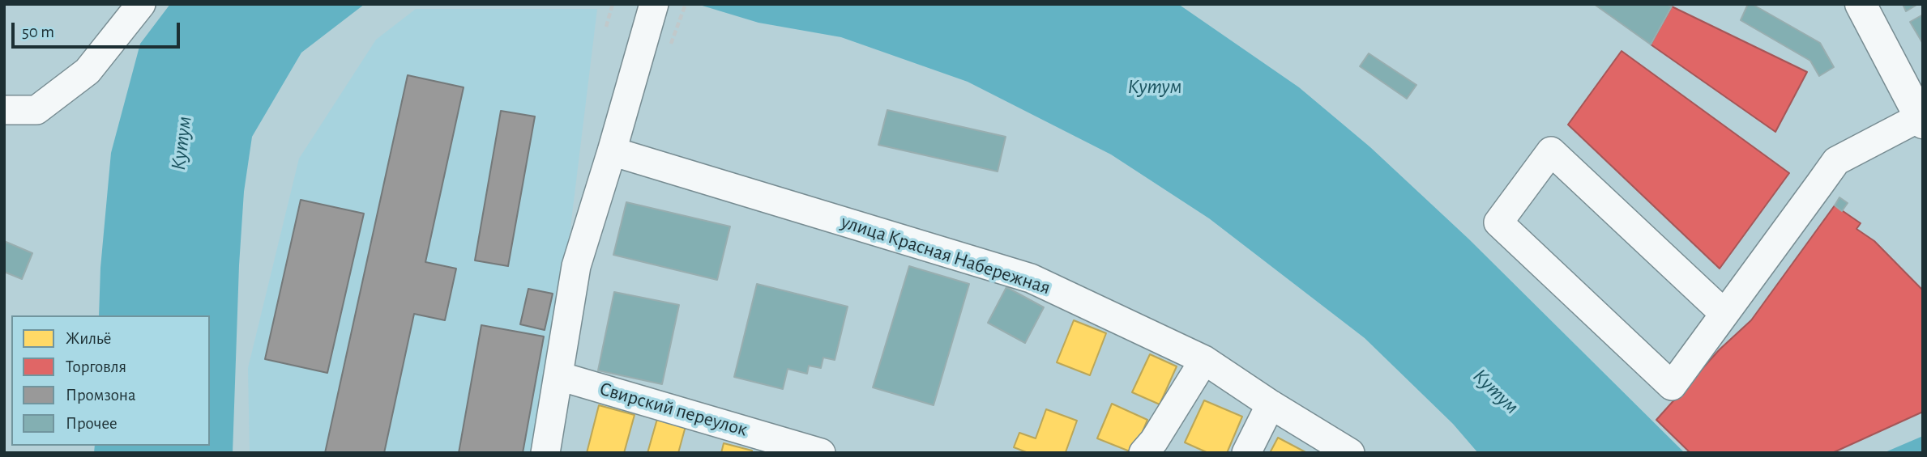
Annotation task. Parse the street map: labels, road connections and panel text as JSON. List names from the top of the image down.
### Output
{
  "streets": {
    "street": ["улица Красная Набережная", "Свирский переулок"]
  },
  "water": ["Кутум"],
  "legend": [
    "Жильё",
    "Торговля",
    "Промзона",
    "Прочее"
  ],
  "scale_bar": "50 m"
}
